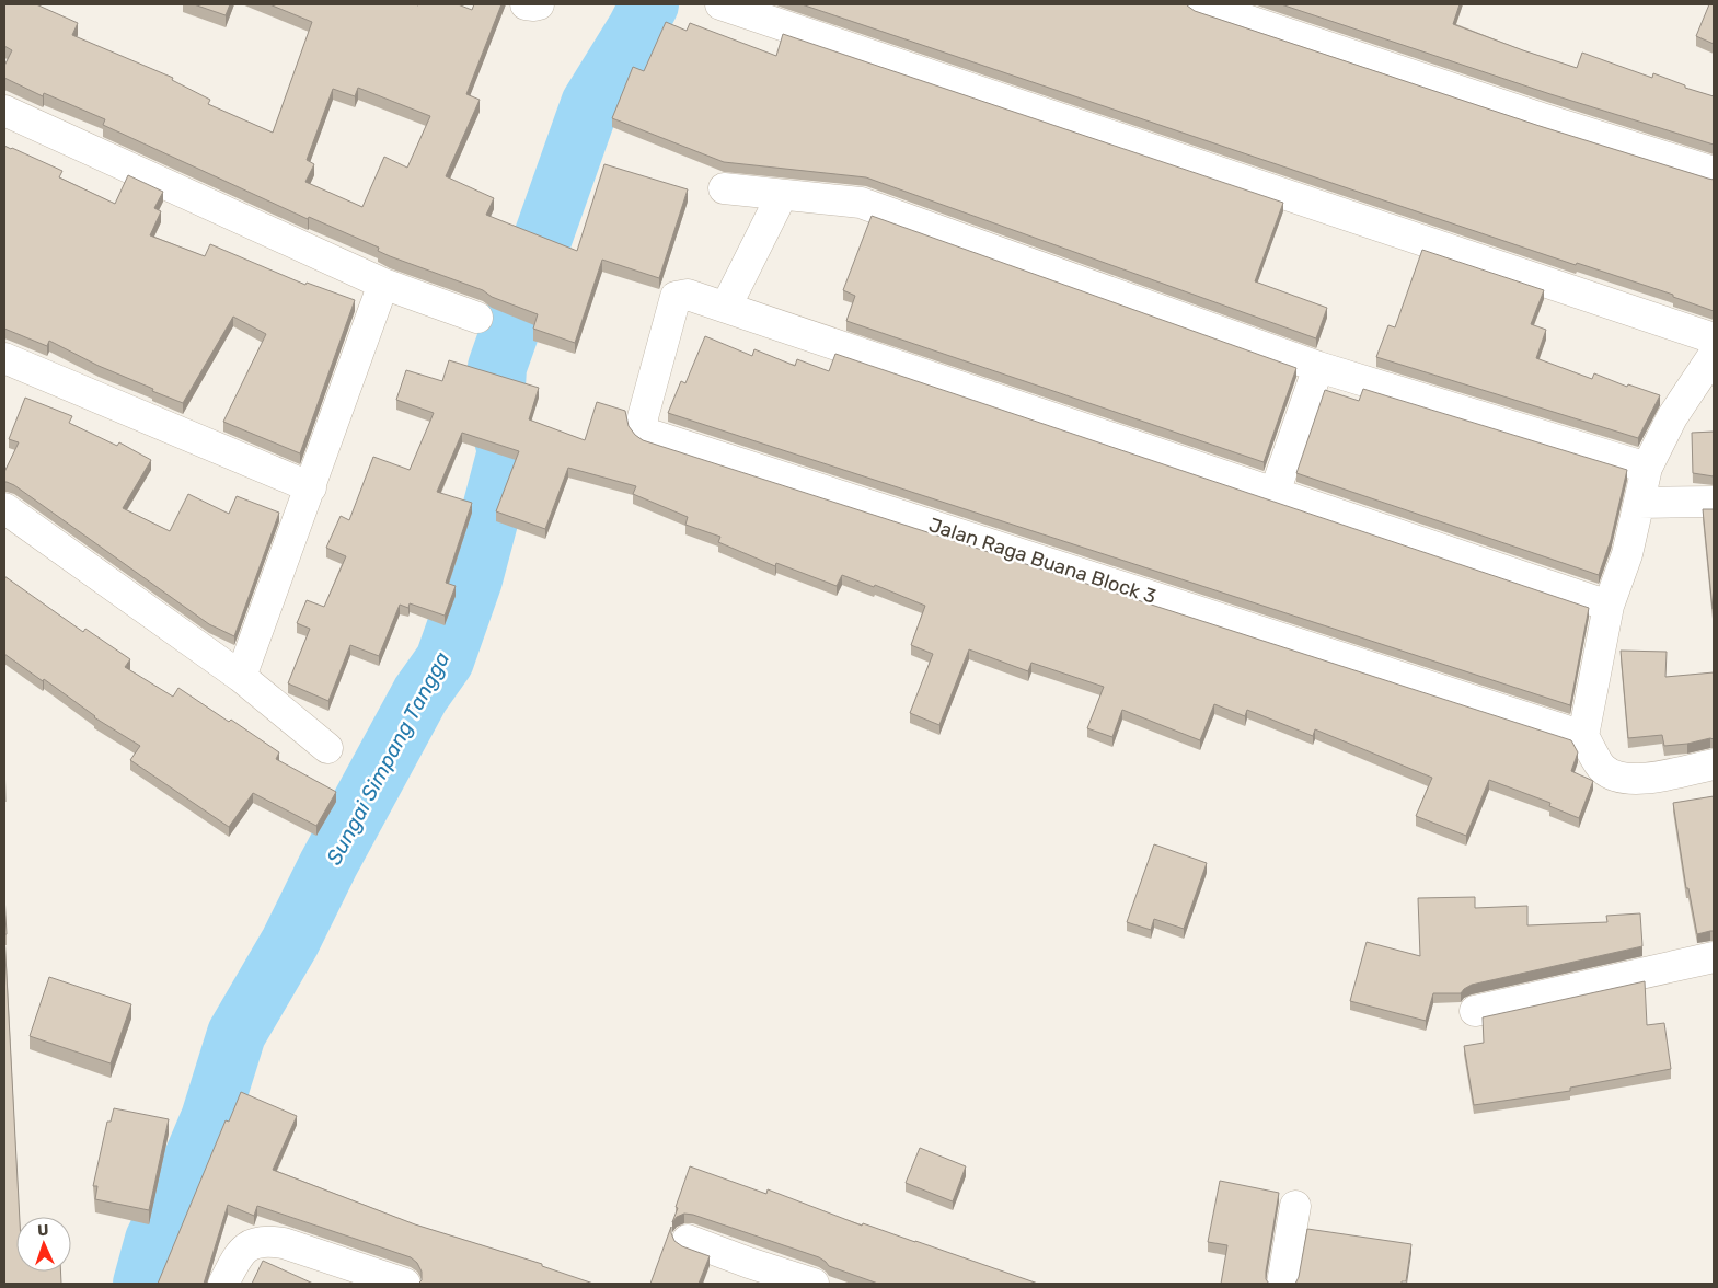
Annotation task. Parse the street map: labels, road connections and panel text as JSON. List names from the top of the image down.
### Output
{
  "streets": {
    "street": ["Jalan Raga Buana Block 3"]
  },
  "water": ["Sungai Simpang Tangga"],
  "north": "top"
}
